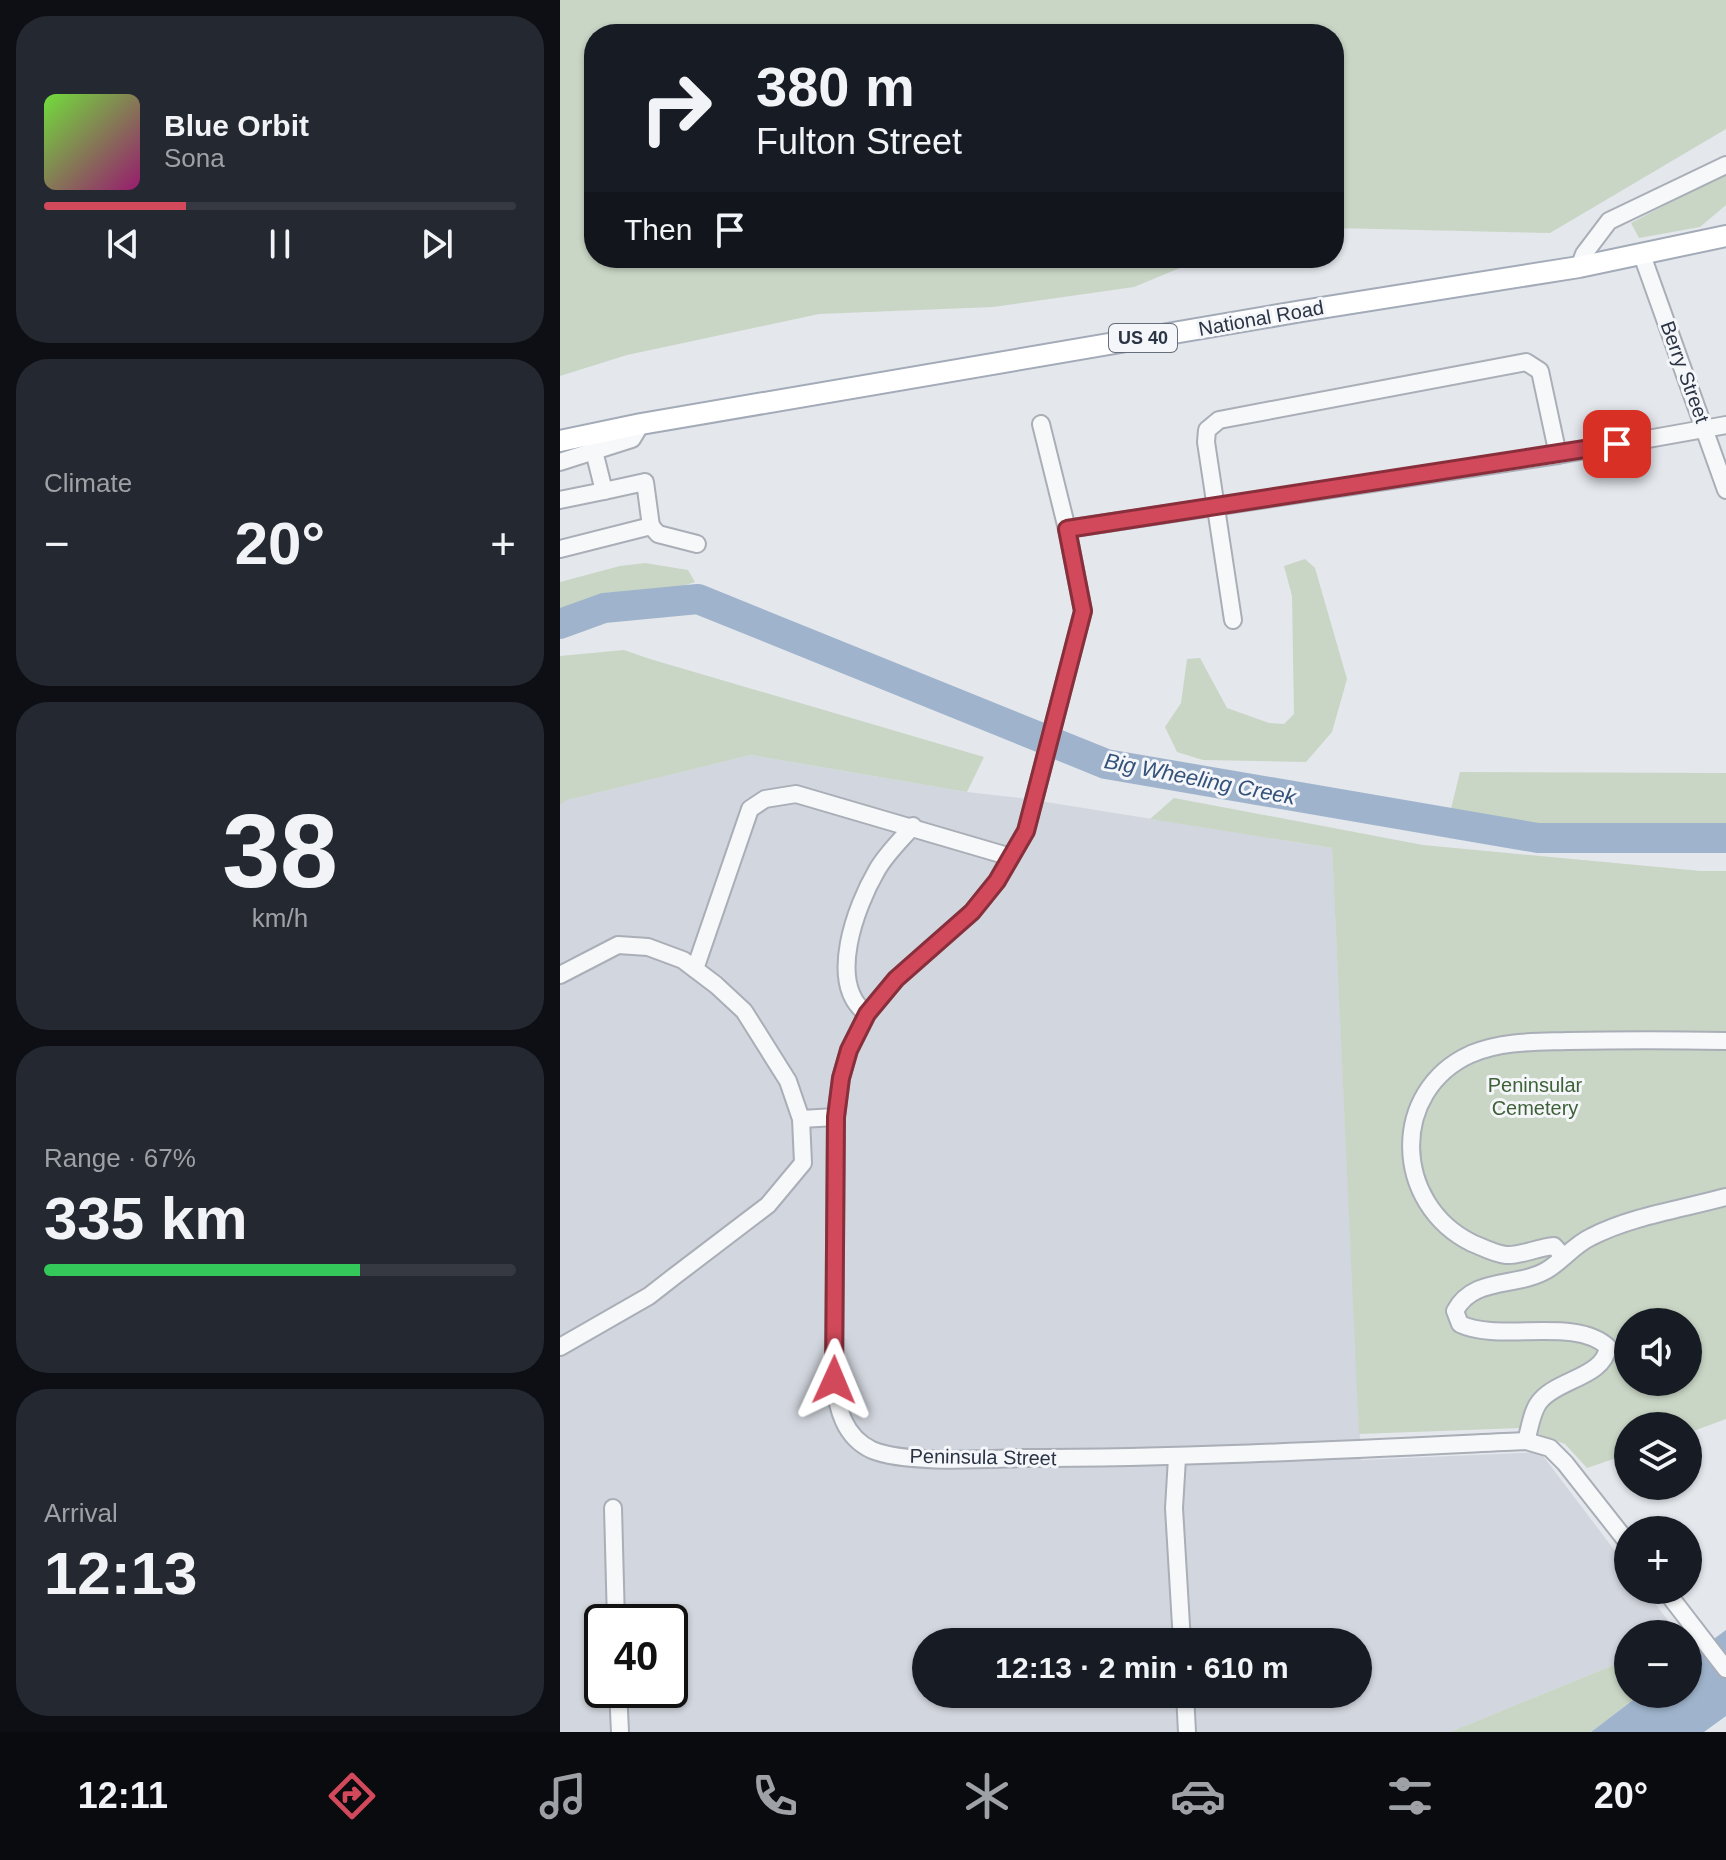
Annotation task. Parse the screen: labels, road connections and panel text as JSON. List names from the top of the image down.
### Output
{
  "streets": {
    "main road": ["National Road", "US 40"],
    "street": ["Berry Street", "Peninsula Street"]
  },
  "crossings": [
    ["National Road", "Berry Street"]
  ],
  "water": ["Big Wheeling Creek"],
  "parks": ["Peninsular Cemetery"],
  "page": {
    "turn": ["380 m", "Fulton Street"],
    "song": ["Blue Orbit", "Sona"],
    "then": "Then",
    "tile": [
      "Climate",
      ["38", "km/h"],
      ["Range · 67%", "335 km"],
      ["Arrival", "12:13"]
    ],
    "heat": ["−", "20°", "+"],
    "map_buttons": ["+", "−"],
    "limit": "40",
    "trip": "12:13 · 2 min · 610 m",
    "tabs": ["12:11", "20°"]
  }
}
